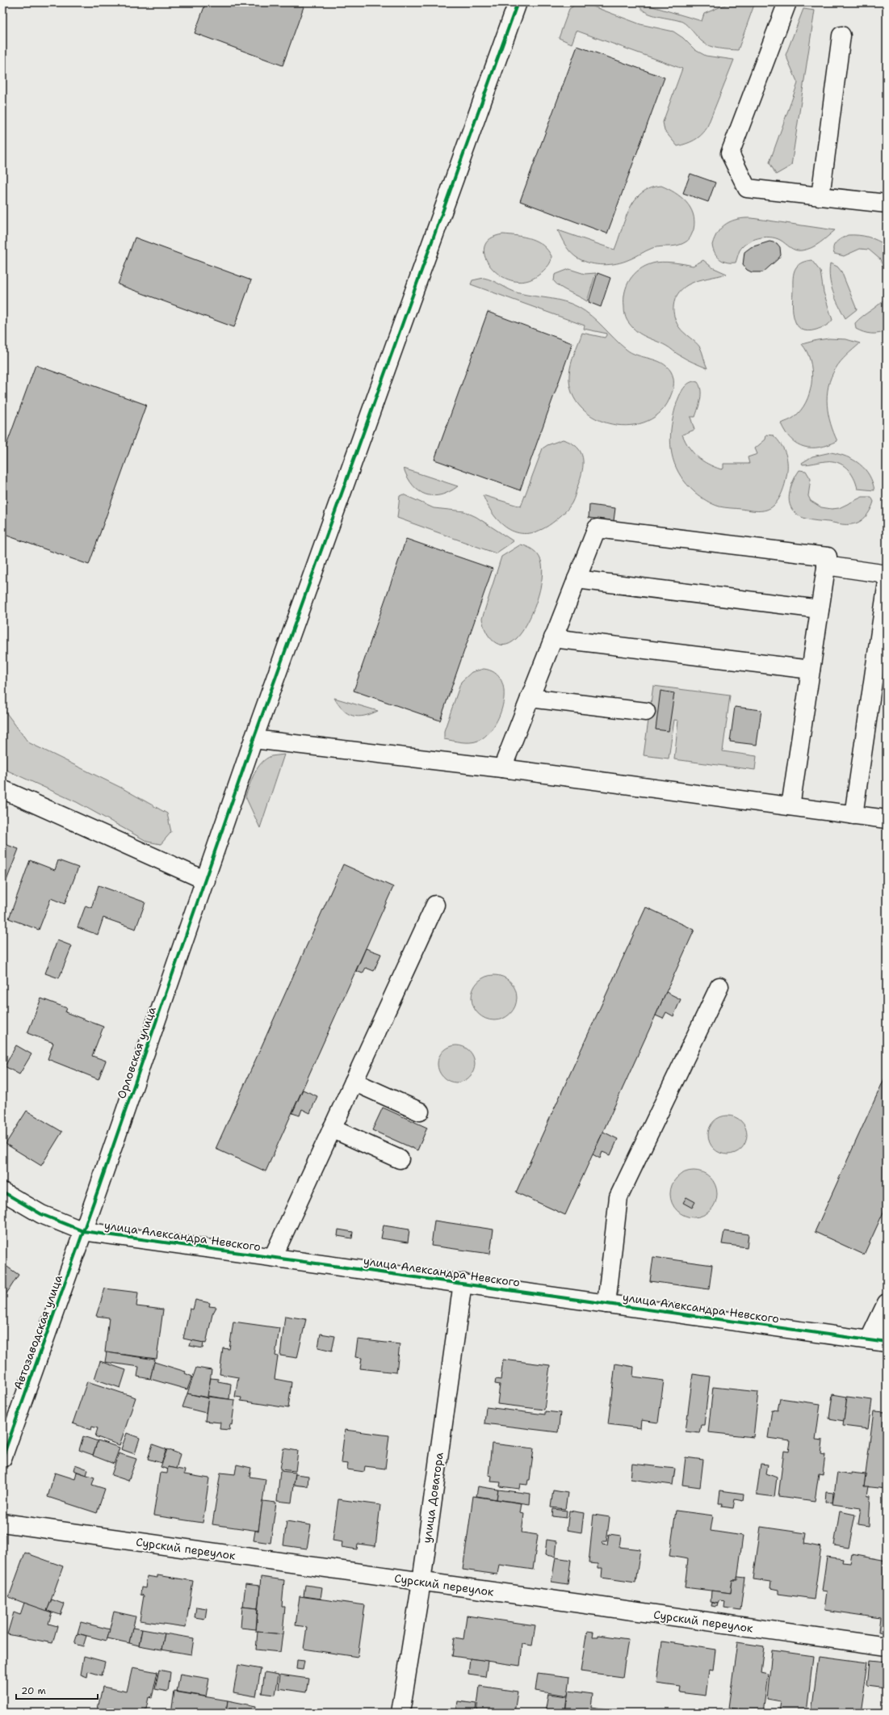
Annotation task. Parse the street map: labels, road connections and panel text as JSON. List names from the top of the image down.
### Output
{
  "streets": {
    "street": [
      "Орловская улица",
      "улица Александра Невского",
      "Автозаводская улица",
      "улица Доватора",
      "Сурский переулок"
    ]
  },
  "crossings": [
    ["Орловская улица", "улица Александра Невского"],
    ["Орловская улица", "Автозаводская улица"],
    ["улица Александра Невского", "Автозаводская улица"],
    ["улица Александра Невского", "улица Доватора"],
    ["улица Доватора", "Сурский переулок"]
  ],
  "scale_bar": "20 m"
}
